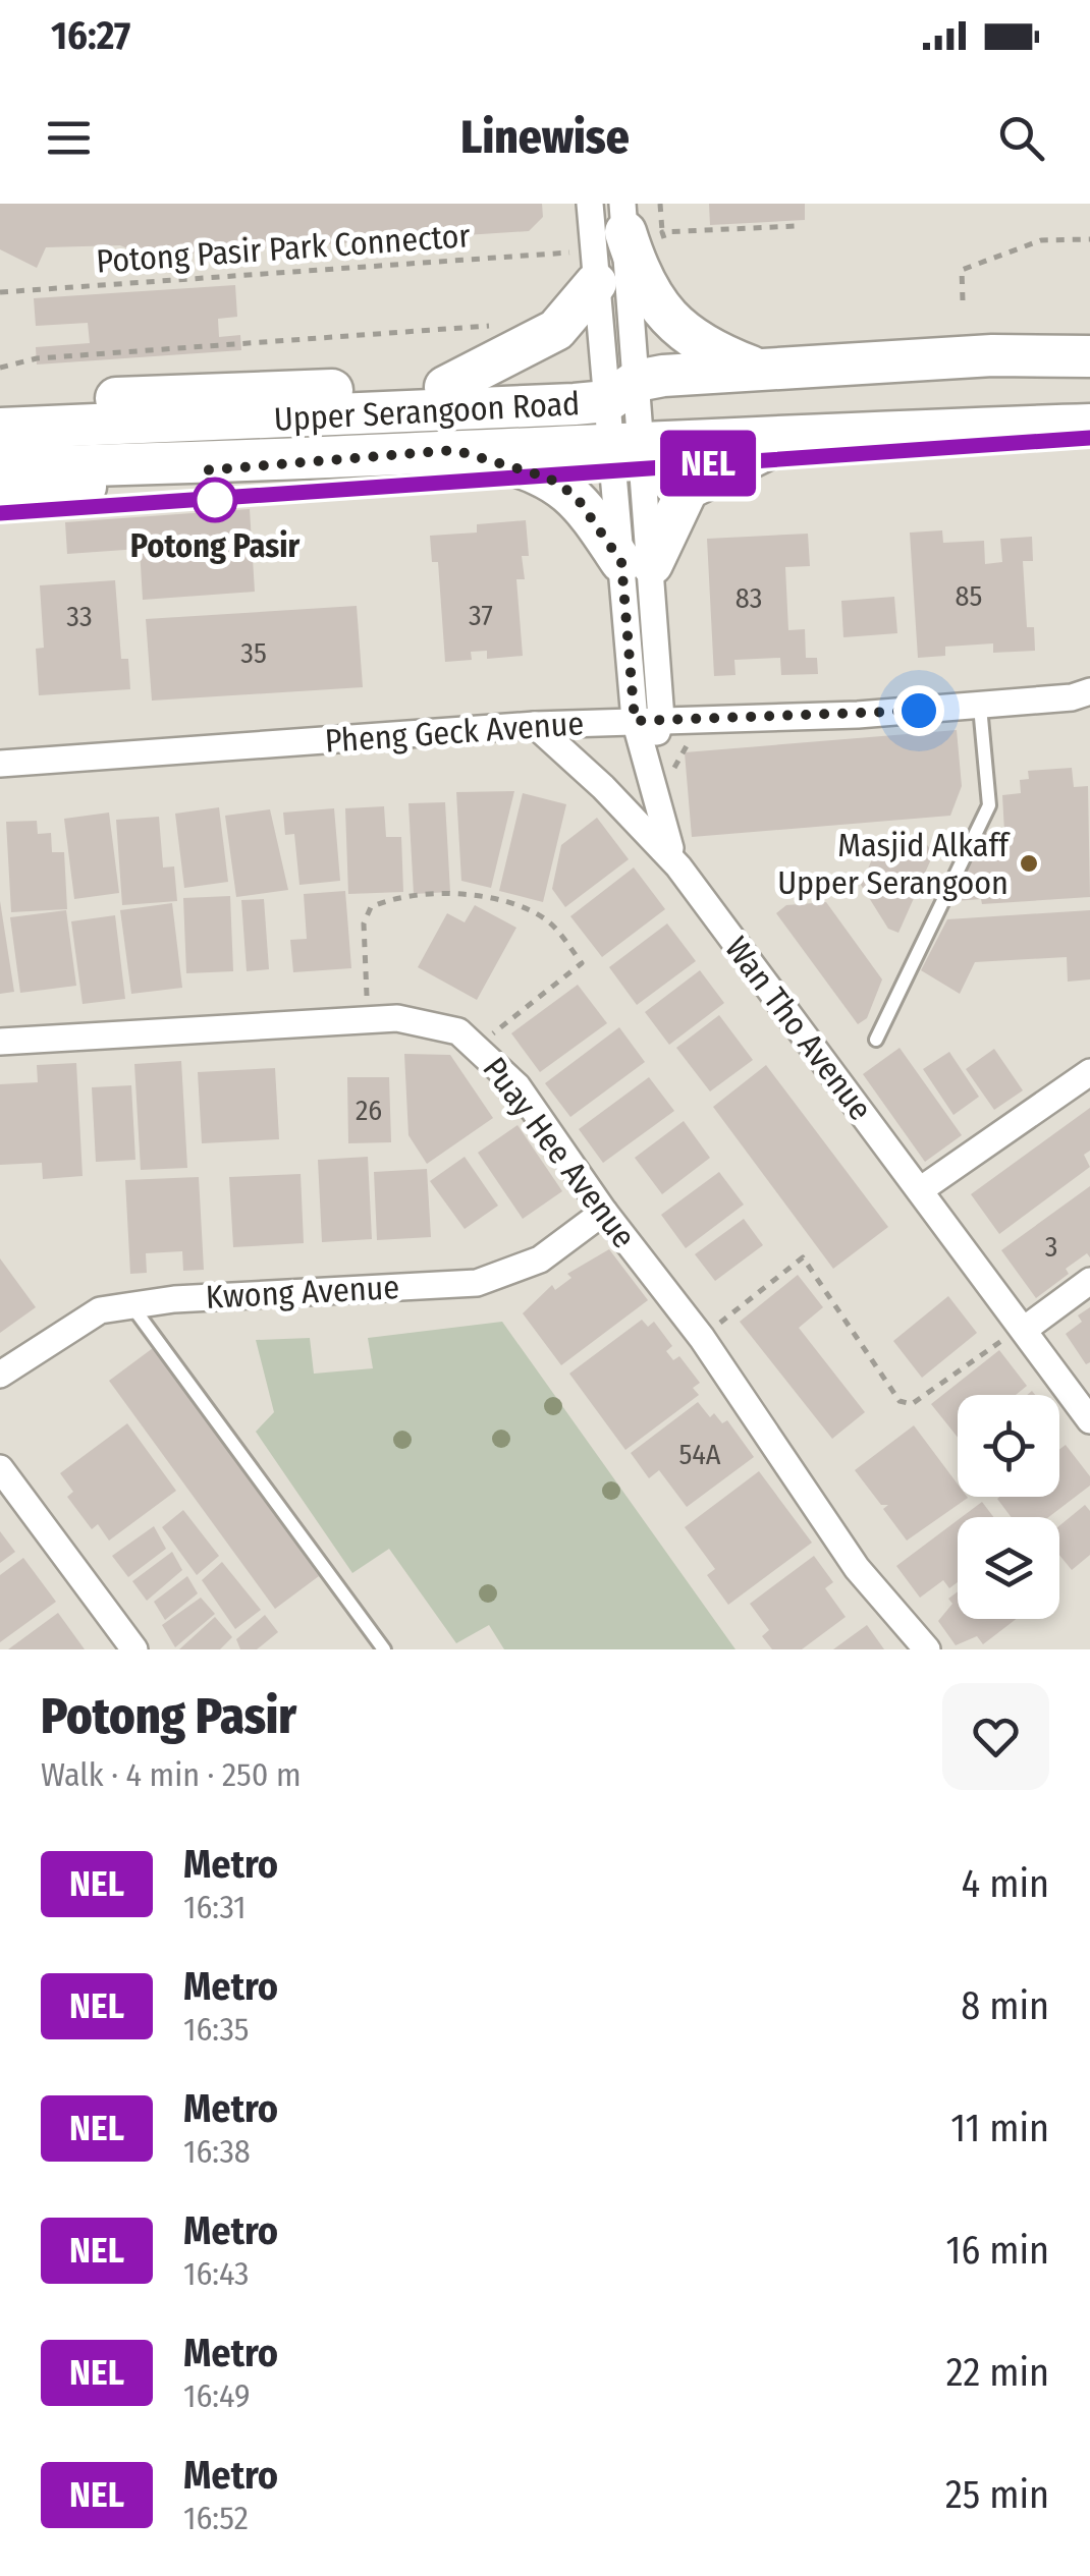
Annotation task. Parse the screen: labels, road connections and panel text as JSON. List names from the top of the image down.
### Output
{
  "streets": {
    "main road": ["Upper Serangoon Road"],
    "street": [
      "Pheng Geck Avenue",
      "Wan Tho Avenue",
      "Puay Hee Avenue",
      "Kwong Avenue"
    ],
    "path": ["Potong Pasir Park Connector"]
  },
  "crossings": [
    ["Upper Serangoon Road", "Wan Tho Avenue"],
    ["Pheng Geck Avenue", "Wan Tho Avenue"],
    ["Puay Hee Avenue", "Kwong Avenue"]
  ],
  "places": ["Potong Pasir", "Masjid Alkaff Upper Serangoon"],
  "lines": ["metro line NEL"],
  "house_numbers": [
    "85",
    "83",
    "37",
    "33",
    "35",
    "26",
    "3",
    "54A"
  ],
  "page": {
    "status": "16:27",
    "header": "Linewise",
    "on_map": "NEL",
    "heading": ["Potong Pasir", "Walk · 4 min · 250 m"],
    "list": [
      {
        "mark": "NEL",
        "name": "Metro",
        "note": "16:31",
        "value": "4 min"
      },
      {
        "mark": "NEL",
        "name": "Metro",
        "note": "16:35",
        "value": "8 min"
      },
      {
        "mark": "NEL",
        "name": "Metro",
        "note": "16:38",
        "value": "11 min"
      },
      {
        "mark": "NEL",
        "name": "Metro",
        "note": "16:43",
        "value": "16 min"
      },
      {
        "mark": "NEL",
        "name": "Metro",
        "note": "16:49",
        "value": "22 min"
      },
      {
        "mark": "NEL",
        "name": "Metro",
        "note": "16:52",
        "value": "25 min"
      }
    ]
  }
}
